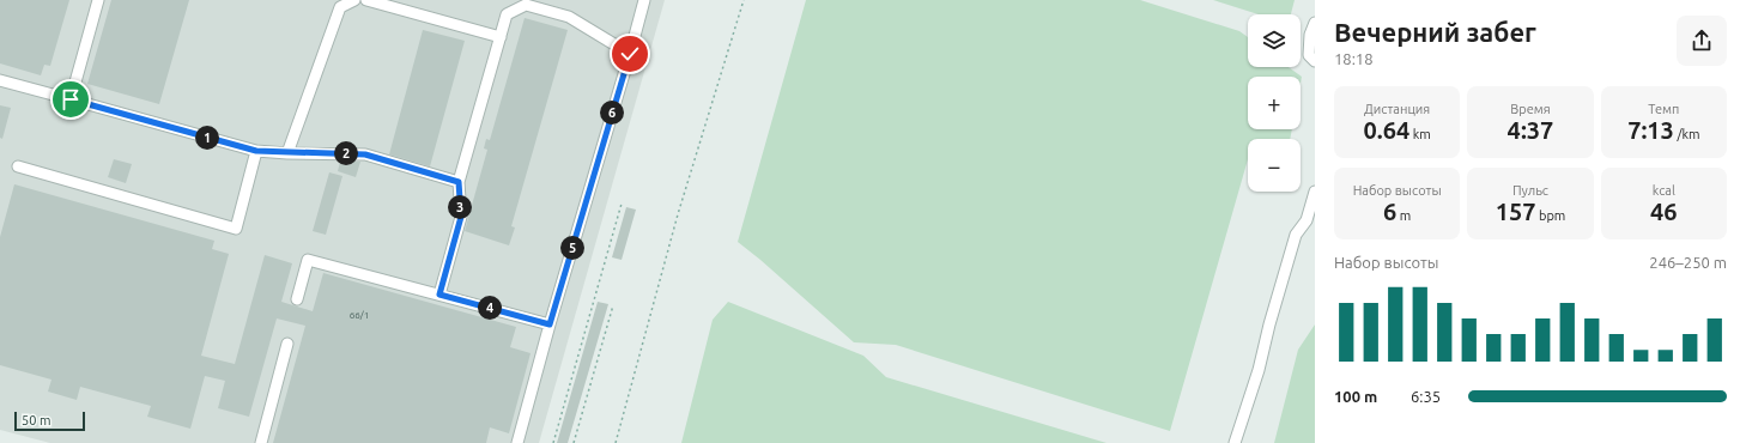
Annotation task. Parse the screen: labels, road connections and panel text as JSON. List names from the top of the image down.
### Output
{
  "house_numbers": ["66/1"],
  "scale_bar": "50 m",
  "page": {
    "heading": ["Вечерний забег", "18:18"],
    "map_buttons": ["+", "−"],
    "stats": [
      ["Дистанция", "0.64 km"],
      ["Время", "4:37"],
      ["Темп", "7:13 /km"],
      ["Набор высоты", "6 m"],
      ["Пульс", "157 bpm"],
      ["kcal", "46"]
    ],
    "pins": [
      "6",
      "1",
      "2",
      "3",
      "5",
      "4"
    ],
    "chart": ["Набор высоты", "246–250 m"],
    "list": [
      {
        "name": "100 m",
        "note": "6:35"
      }
    ],
    "scale": "50 m"
  }
}
